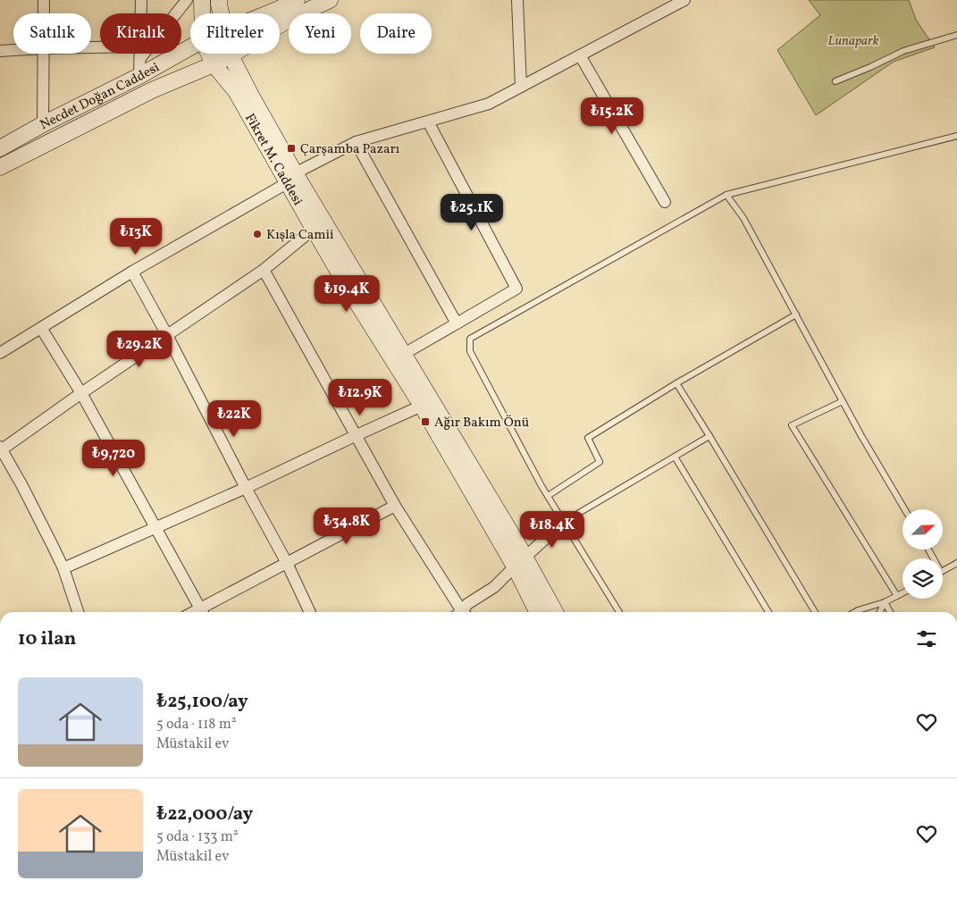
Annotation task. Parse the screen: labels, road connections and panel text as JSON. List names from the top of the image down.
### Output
{
  "streets": {
    "main road": ["Necdet Doğan Caddesi", "Fikret M. Caddesi"]
  },
  "parks": ["Lunapark"],
  "places": {
    "transit": ["Çarşamba Pazarı", "Ağır Bakım Önü"],
    "other": ["Kışla Camii"]
  },
  "north": "top right",
  "page": {
    "chip": [
      "Satılık",
      "Kiralık",
      "Filtreler",
      "Yeni",
      "Daire"
    ],
    "price": [
      "₺15.2K",
      "₺25.1K",
      "₺13K",
      "₺19.4K",
      "₺29.2K",
      "₺12.9K",
      "₺22K",
      "₺9,720",
      "₺34.8K",
      "₺18.4K"
    ],
    "heading": "10 ilan",
    "list": [
      {
        "name": "₺25,100/ay",
        "note": "5 oda · 118 m² · Müstakil ev"
      },
      {
        "name": "₺22,000/ay",
        "note": "5 oda · 133 m² · Müstakil ev"
      }
    ]
  }
}
